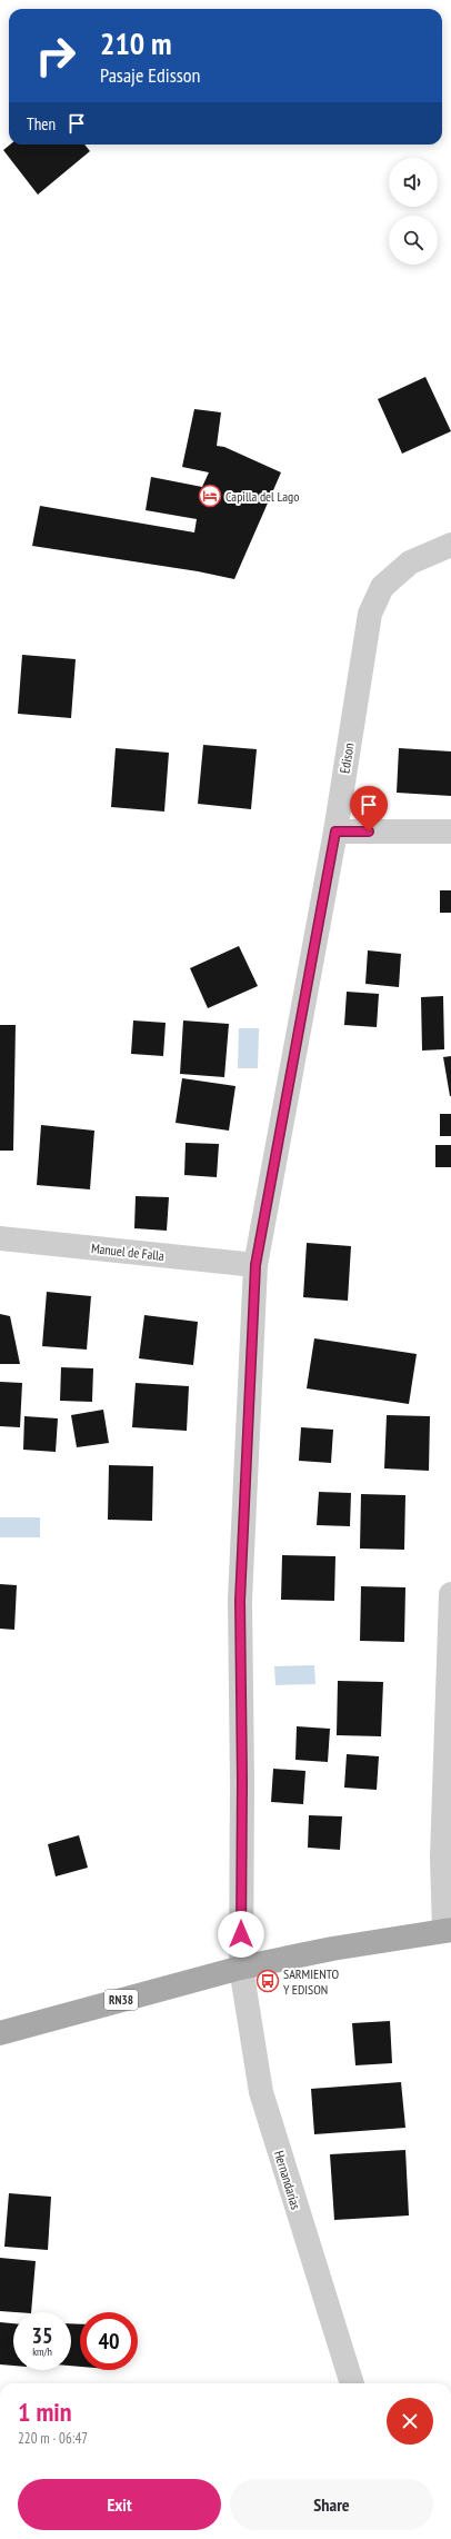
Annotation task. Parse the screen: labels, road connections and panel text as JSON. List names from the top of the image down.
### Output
{
  "streets": {
    "main road": ["RN38"],
    "street": ["Edison", "Manuel de Falla", "Hernandarias"]
  },
  "crossings": [
    ["Edison", "Manuel de Falla"],
    ["Edison", "RN38"],
    ["Edison", "Hernandarias"],
    ["RN38", "Hernandarias"]
  ],
  "places": {
    "hotel": ["Capilla del Lago"],
    "bus stop": ["SARMIENTO Y EDISON"]
  },
  "page": {
    "turn": ["210 m", "Pasaje Edisson"],
    "then": "Then",
    "speed": "35 km/h",
    "limit": "40",
    "heading": ["1 min", "220 m · 06:47"],
    "buttons": ["Exit", "Share"]
  }
}
